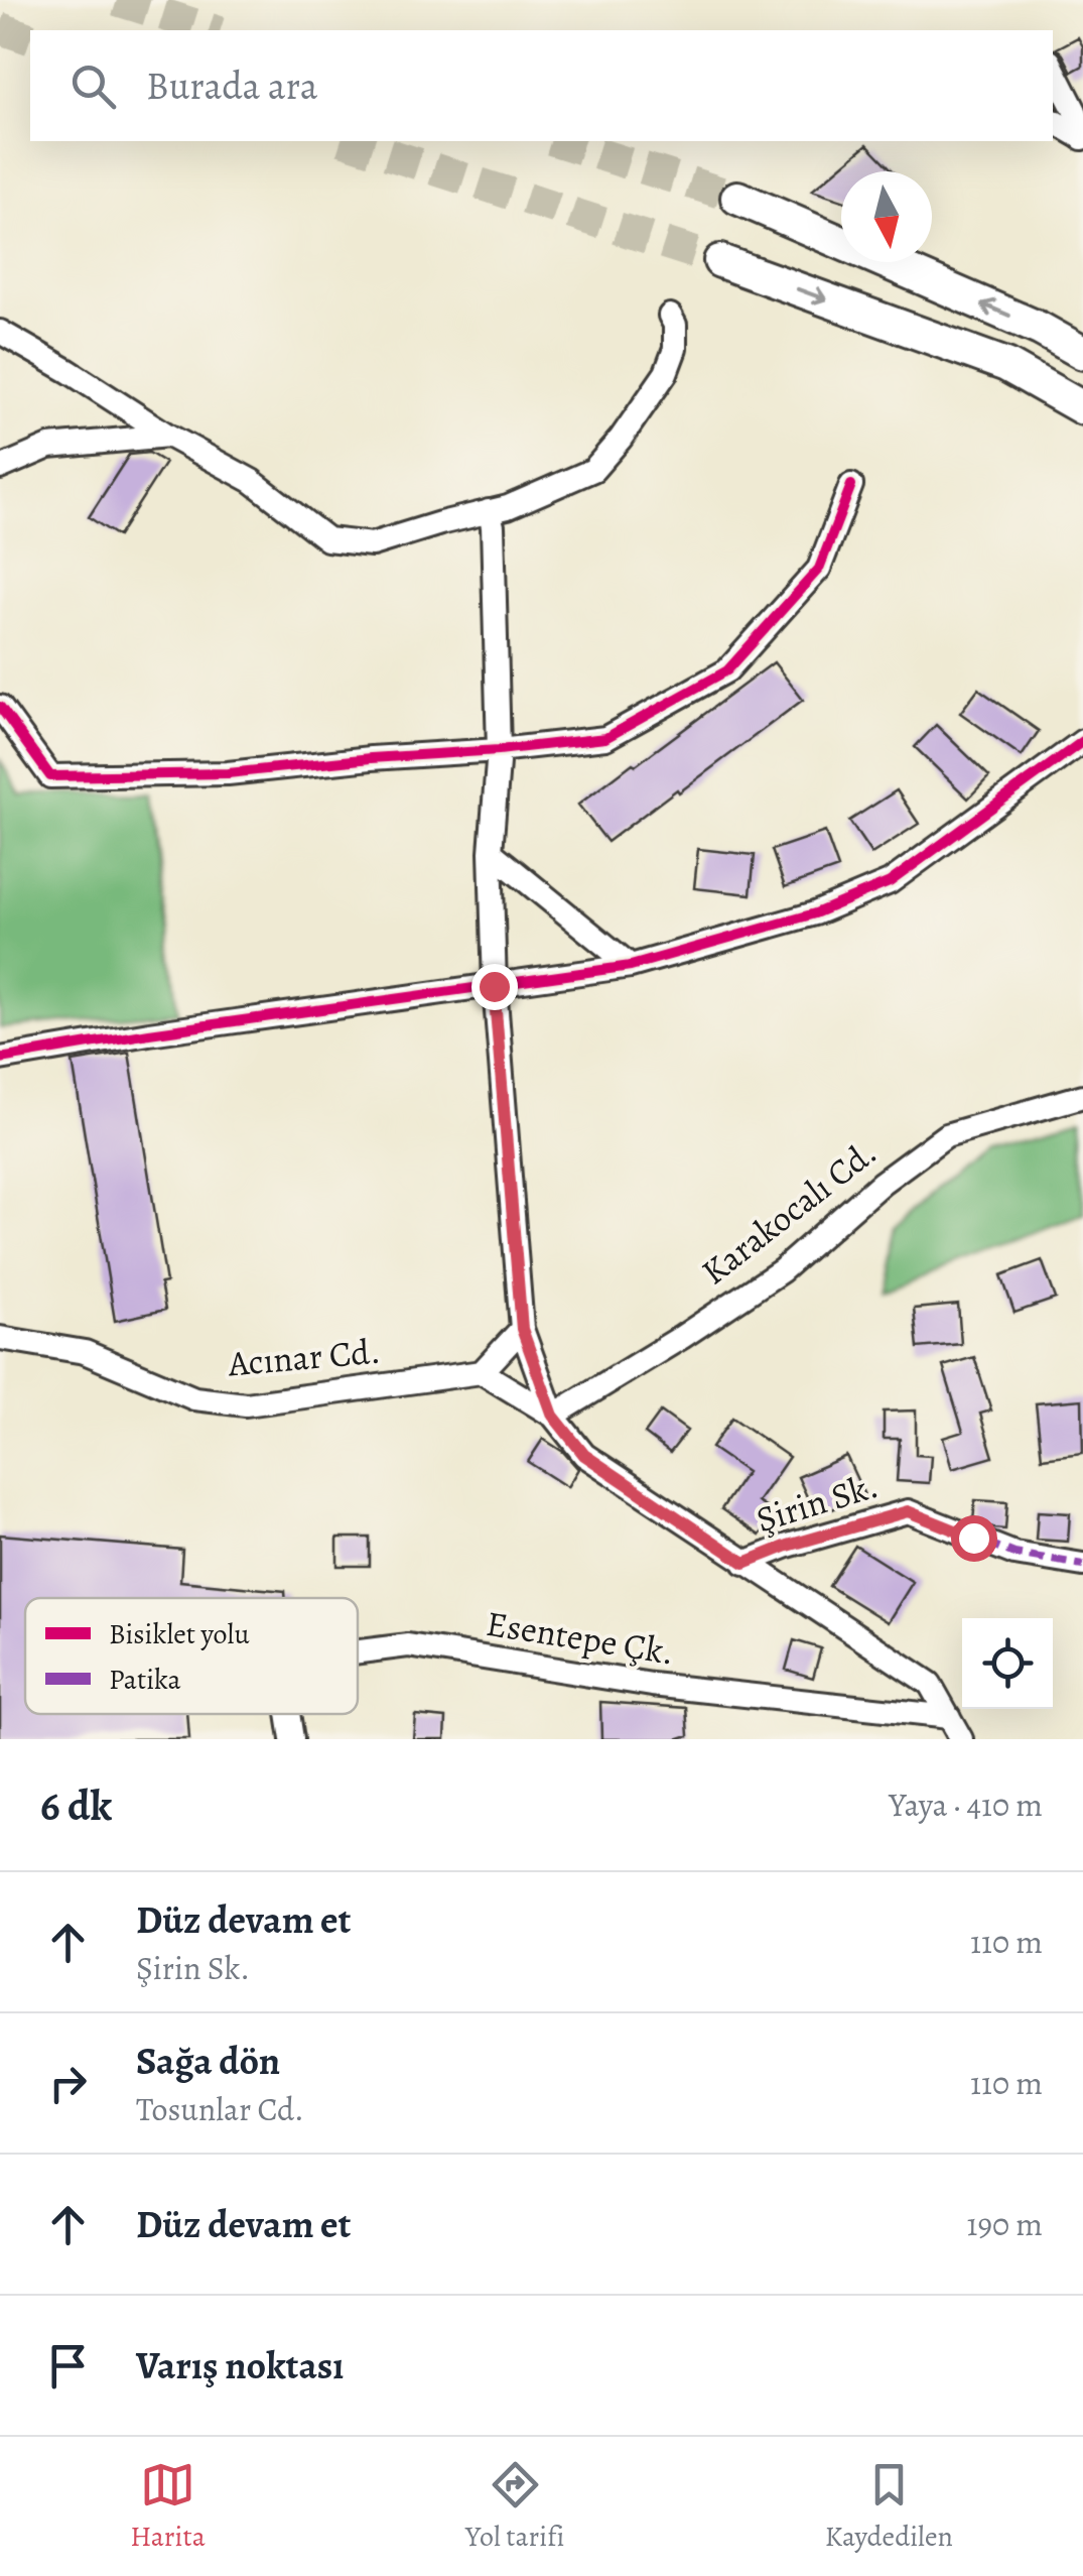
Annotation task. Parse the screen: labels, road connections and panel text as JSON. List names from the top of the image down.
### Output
{
  "streets": {
    "street": [
      "Karakocalı Cd.",
      "Acınar Cd.",
      "Şirin Sk.",
      "Esentepe Çk."
    ]
  },
  "legend": ["Bisiklet yolu", "Patika"],
  "north": "bottom",
  "page": {
    "search": "Burada ara",
    "heading": ["6 dk", "Yaya · 410 m"],
    "list": [
      ["Düz devam et", "Şirin Sk.", "110 m"],
      ["Sağa dön", "Tosunlar Cd.", "110 m"],
      ["Düz devam et", "190 m"],
      "Varış noktası"
    ],
    "nav": ["Harita", "Yol tarifi", "Kaydedilen"]
  }
}
